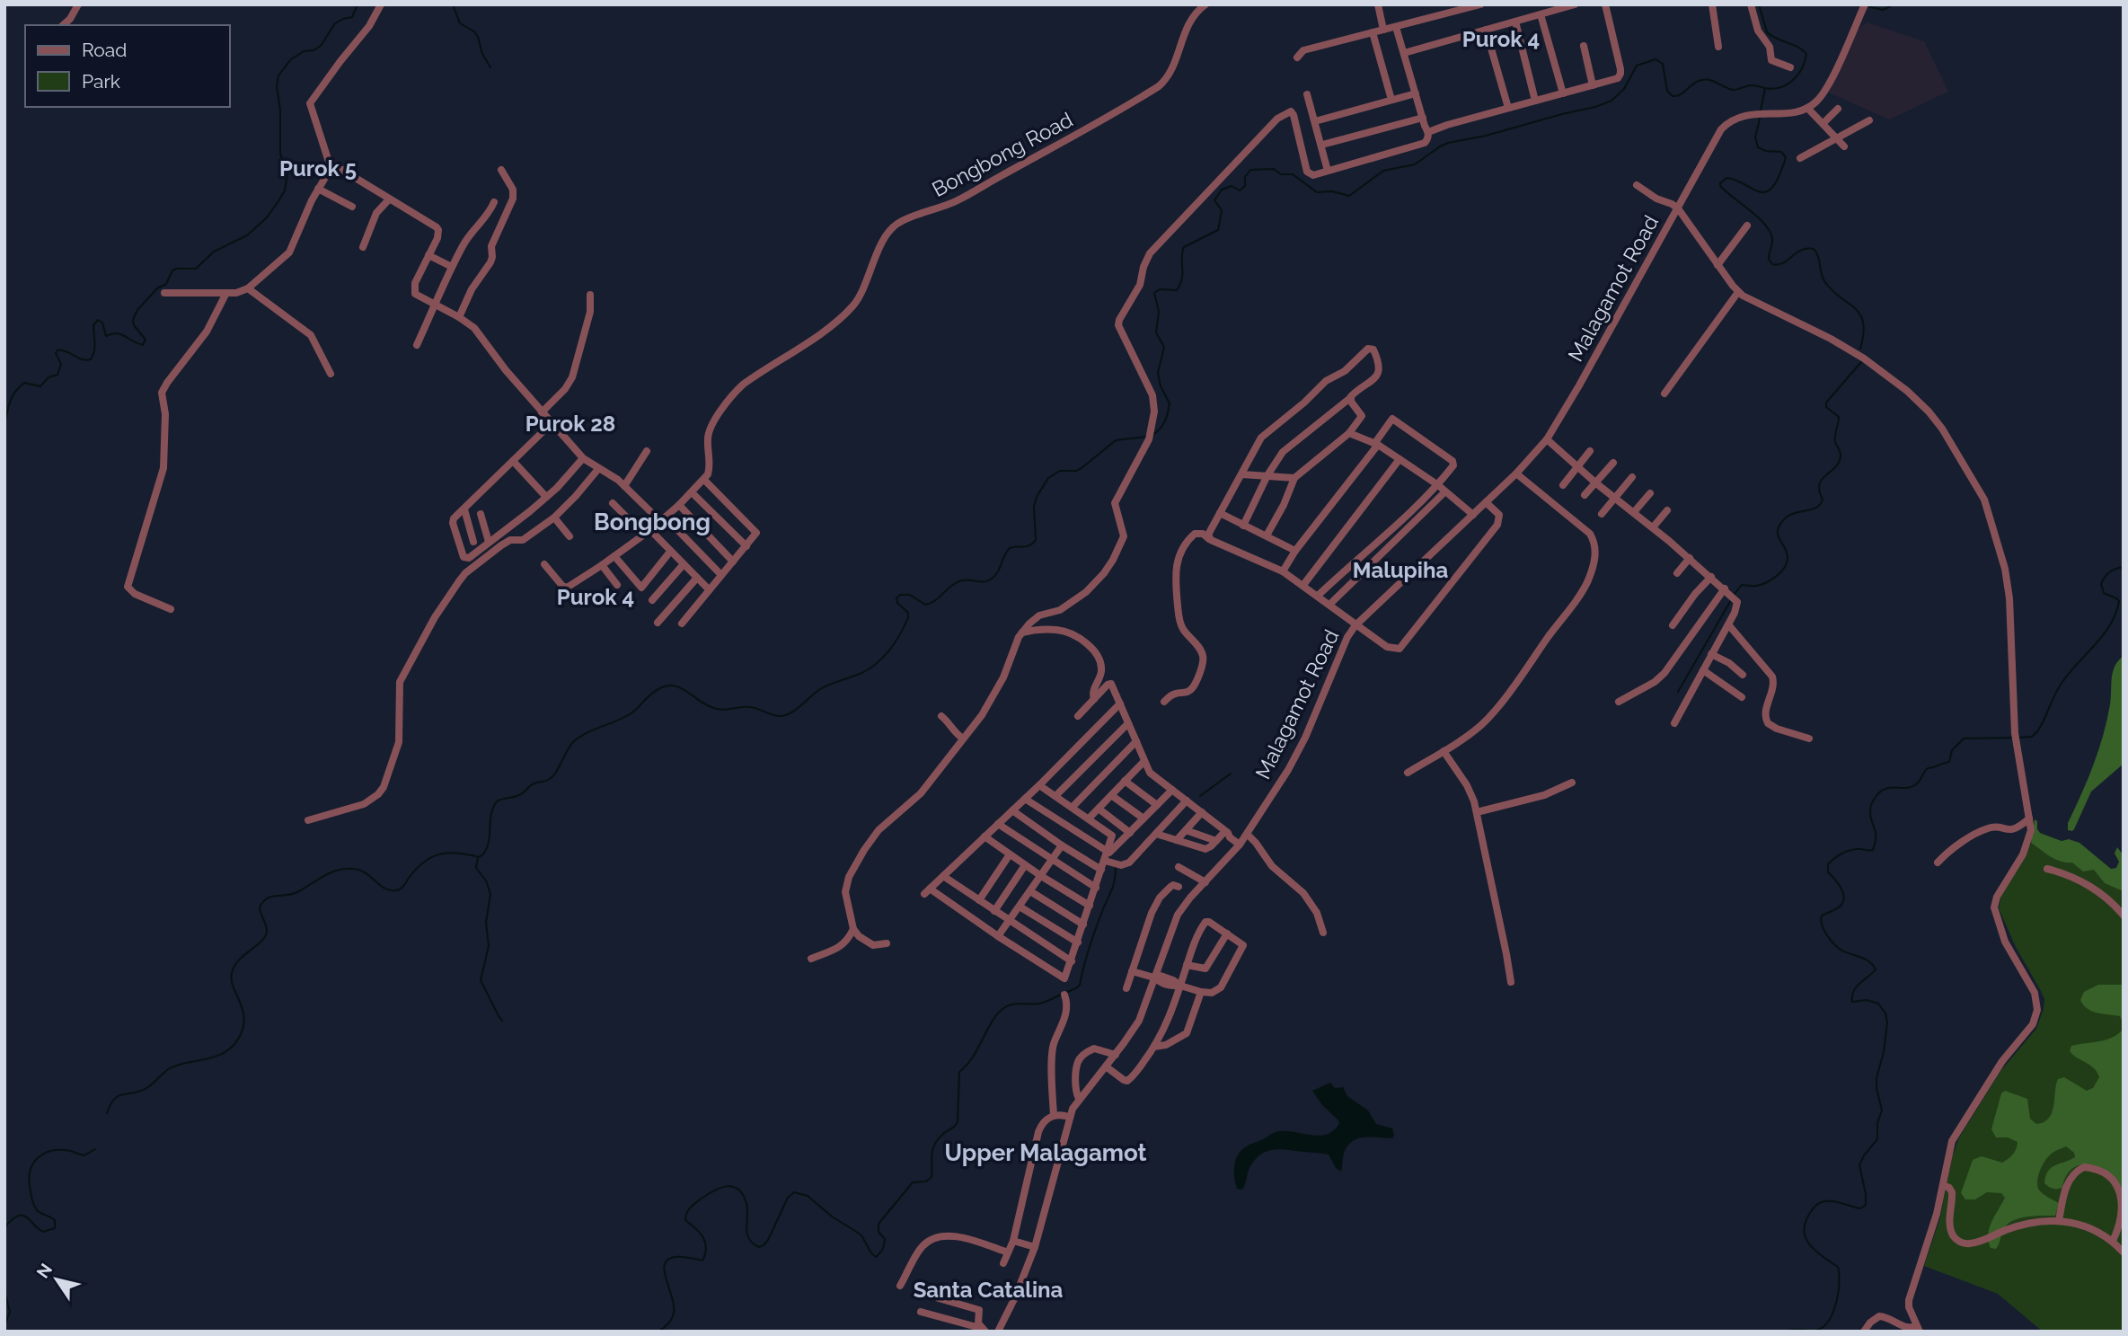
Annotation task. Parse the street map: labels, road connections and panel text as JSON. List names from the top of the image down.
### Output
{
  "streets": {
    "street": ["Bongbong Road", "Malagamot Road"]
  },
  "districts": [
    "Purok 4",
    "Purok 5",
    "Purok 28",
    "Bongbong",
    "Malupiha",
    "Purok 4",
    "Upper Malagamot",
    "Santa Catalina"
  ],
  "legend": ["Road", "Park"],
  "north": "top left"
}
